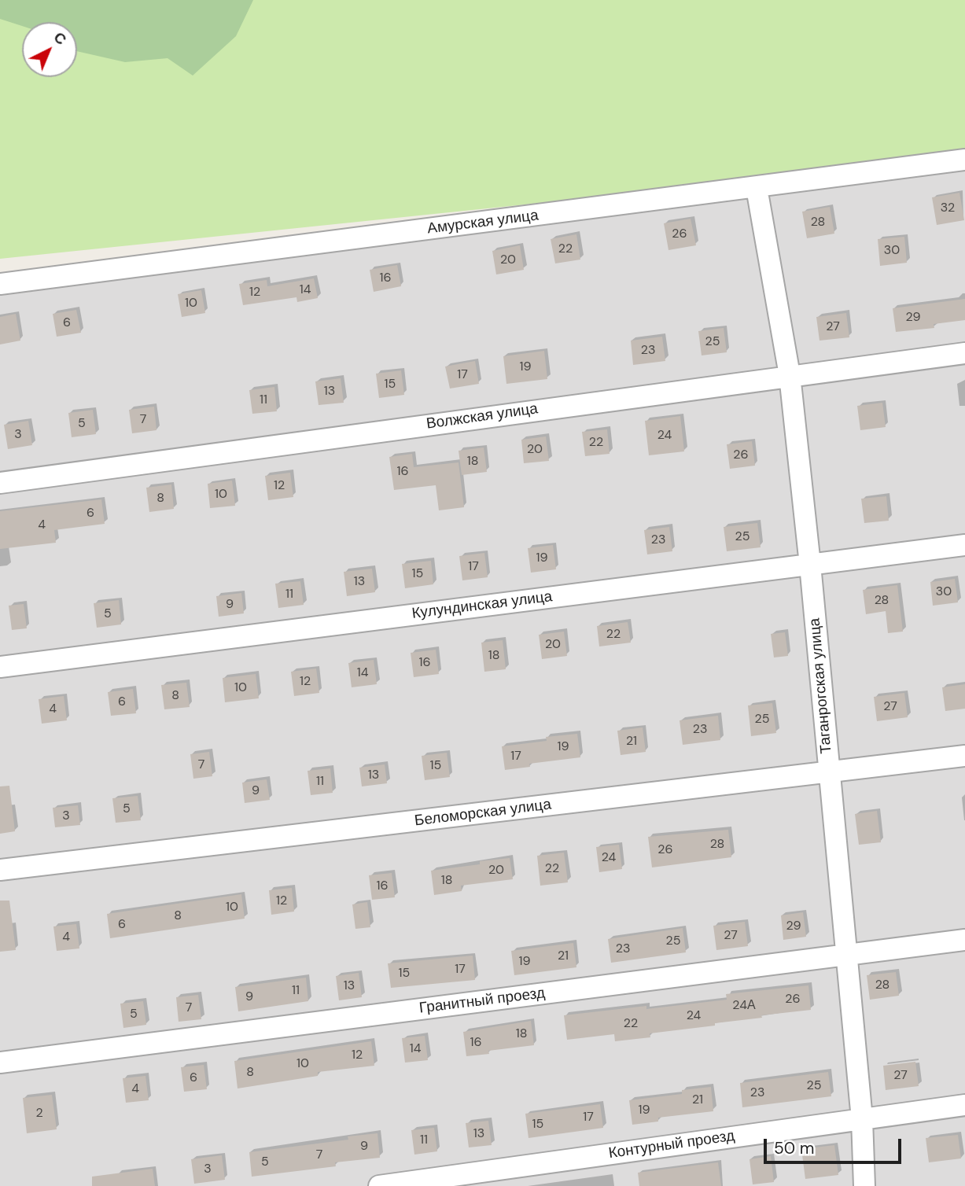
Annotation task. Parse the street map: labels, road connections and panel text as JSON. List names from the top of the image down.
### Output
{
  "streets": {
    "street": [
      "Амурская улица",
      "Волжская улица",
      "Кулундинская улица",
      "Таганрогская улица",
      "Беломорская улица",
      "Гранитный проезд",
      "Контурный проезд"
    ]
  },
  "crossings": [
    ["Амурская улица", "Таганрогская улица"],
    ["Волжская улица", "Таганрогская улица"],
    ["Кулундинская улица", "Таганрогская улица"],
    ["Таганрогская улица", "Беломорская улица"],
    ["Таганрогская улица", "Гранитный проезд"],
    ["Таганрогская улица", "Контурный проезд"]
  ],
  "house_numbers": [
    "32",
    "28",
    "26",
    "22",
    "30",
    "20",
    "16",
    "14",
    "12",
    "10",
    "29",
    "6",
    "27",
    "25",
    "23",
    "19",
    "17",
    "15",
    "13",
    "11",
    "7",
    "5",
    "3",
    "24",
    "22",
    "20",
    "26",
    "18",
    "16",
    "12",
    "10",
    "8",
    "6",
    "4",
    "25",
    "23",
    "19",
    "17",
    "15",
    "13",
    "30",
    "11",
    "28",
    "9",
    "5",
    "22",
    "20",
    "18",
    "16",
    "14",
    "12",
    "10",
    "8",
    "6",
    "27",
    "4",
    "25",
    "23",
    "21",
    "19",
    "17",
    "7",
    "15",
    "13",
    "11",
    "9",
    "5",
    "3",
    "28",
    "26",
    "24",
    "22",
    "20",
    "18",
    "16",
    "12",
    "10",
    "8",
    "6",
    "29",
    "27",
    "4",
    "25",
    "23",
    "21",
    "19",
    "17",
    "15",
    "28",
    "13",
    "11",
    "9",
    "26",
    "24А",
    "7",
    "5",
    "24",
    "22",
    "18",
    "16",
    "14",
    "12",
    "10",
    "8",
    "27",
    "6",
    "25",
    "4",
    "23",
    "21",
    "19",
    "2",
    "17",
    "15",
    "13",
    "11",
    "9",
    "7",
    "5",
    "3"
  ],
  "scale_bar": "50 m",
  "north": "top right"
}
